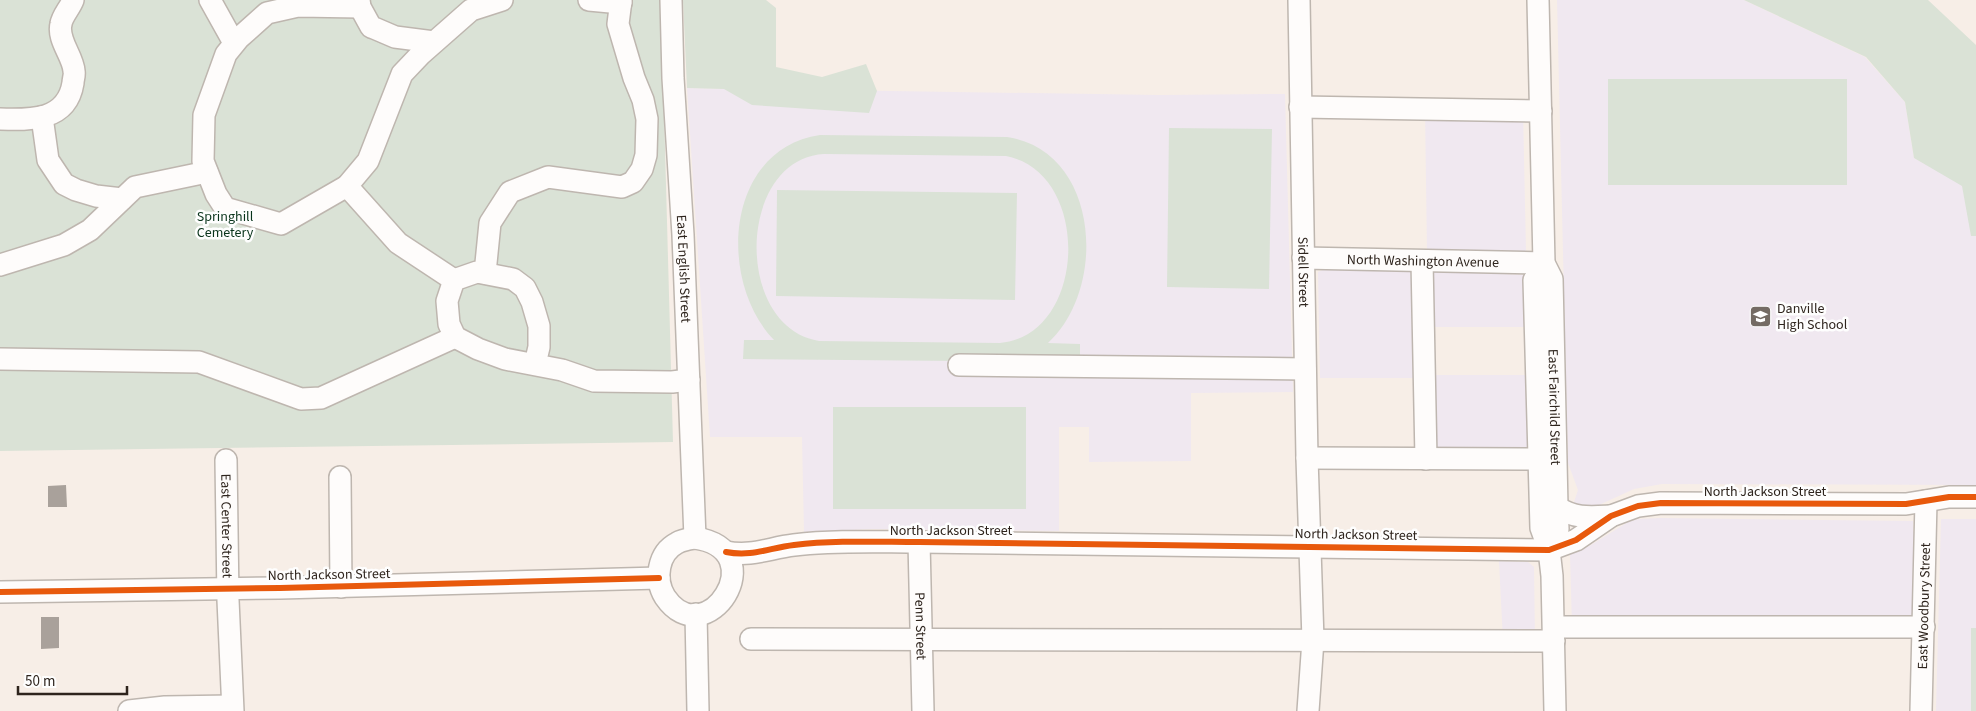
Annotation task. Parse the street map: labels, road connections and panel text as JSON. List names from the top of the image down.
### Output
{
  "streets": {
    "street": [
      "North Washington Avenue",
      "East English Street",
      "Sidell Street",
      "East Fairchild Street",
      "North Jackson Street",
      "East Center Street",
      "East Woodbury Street",
      "Penn Street"
    ]
  },
  "crossings": [
    ["North Washington Avenue", "Sidell Street"],
    ["North Washington Avenue", "East Fairchild Street"],
    ["East English Street", "North Jackson Street"],
    ["Sidell Street", "North Jackson Street"],
    ["East Fairchild Street", "North Jackson Street"],
    ["North Jackson Street", "East Center Street"],
    ["North Jackson Street", "East Woodbury Street"],
    ["North Jackson Street", "Penn Street"]
  ],
  "parks": ["Springhill Cemetery"],
  "places": {
    "school or university": ["Danville High School"]
  },
  "scale_bar": "50 m"
}
